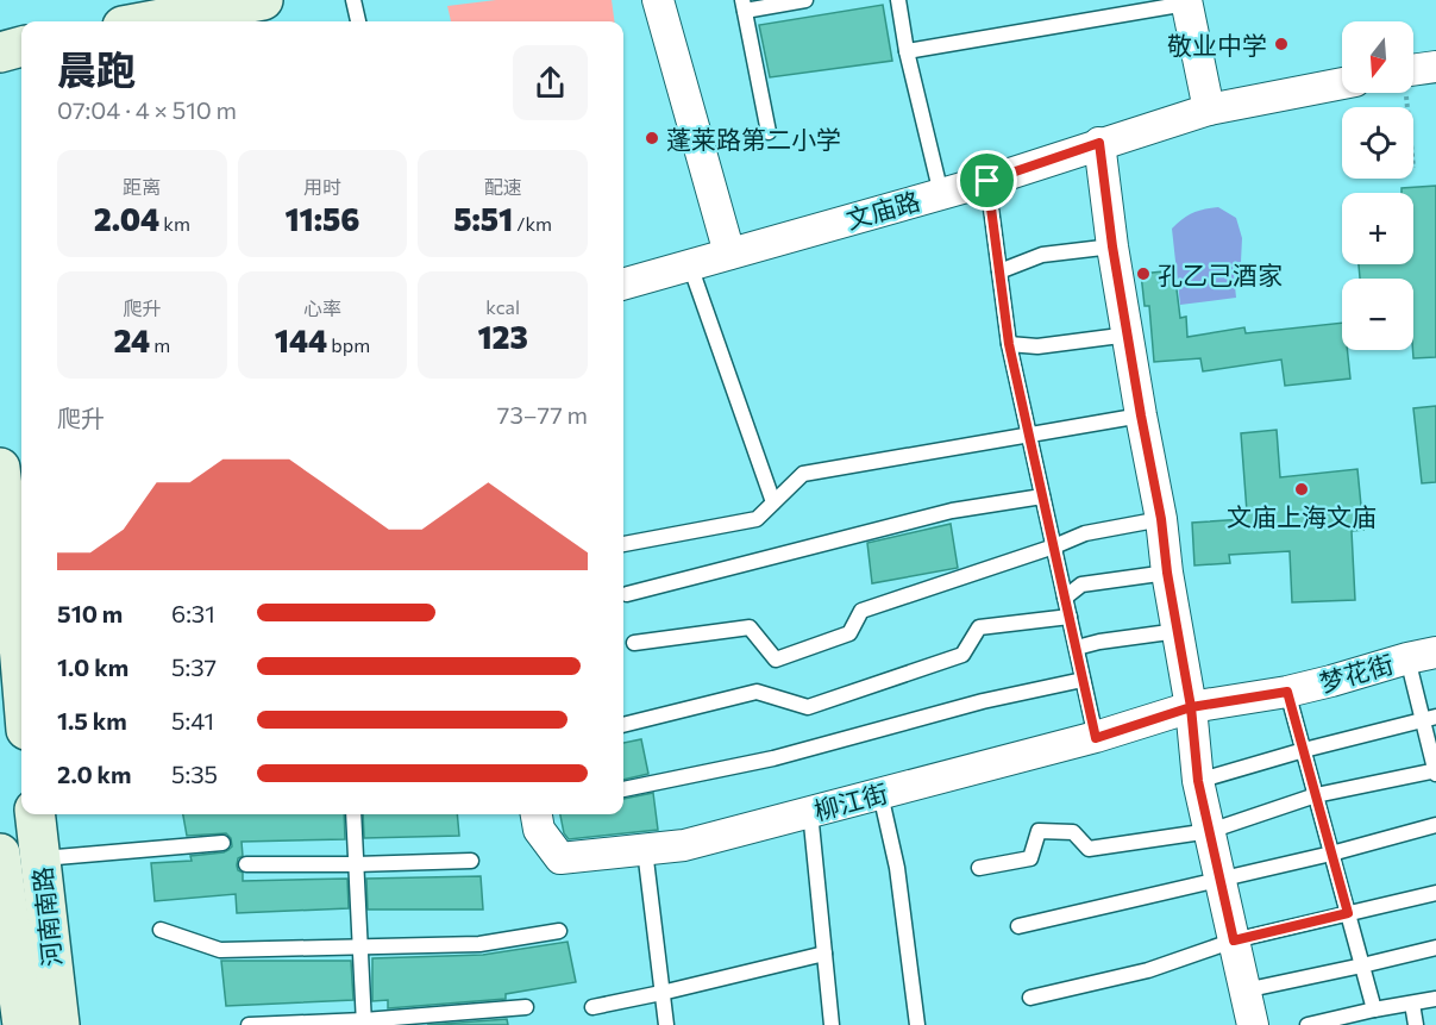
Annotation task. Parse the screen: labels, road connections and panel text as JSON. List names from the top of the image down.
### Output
{
  "streets": {
    "main road": ["河南南路"],
    "street": ["文庙路", "梦花街", "柳江街"]
  },
  "crossings": [
    ["梦花街", "柳江街"]
  ],
  "places": [
    "敬业中学",
    "蓬莱路第二小学",
    "孔乙己酒家",
    "文庙上海文庙"
  ],
  "north": "bottom",
  "page": {
    "map_buttons": ["+", "−"],
    "heading": ["晨跑", "07:04 · 4 × 510 m"],
    "stats": [
      ["距离", "2.04 km"],
      ["用时", "11:56"],
      ["配速", "5:51 /km"],
      ["爬升", "24 m"],
      ["心率", "144 bpm"],
      ["kcal", "123"]
    ],
    "chart": ["爬升", "73–77 m"],
    "list": [
      {
        "name": "510 m",
        "note": "6:31"
      },
      {
        "name": "1.0 km",
        "note": "5:37"
      },
      {
        "name": "1.5 km",
        "note": "5:41"
      },
      {
        "name": "2.0 km",
        "note": "5:35"
      }
    ]
  }
}
